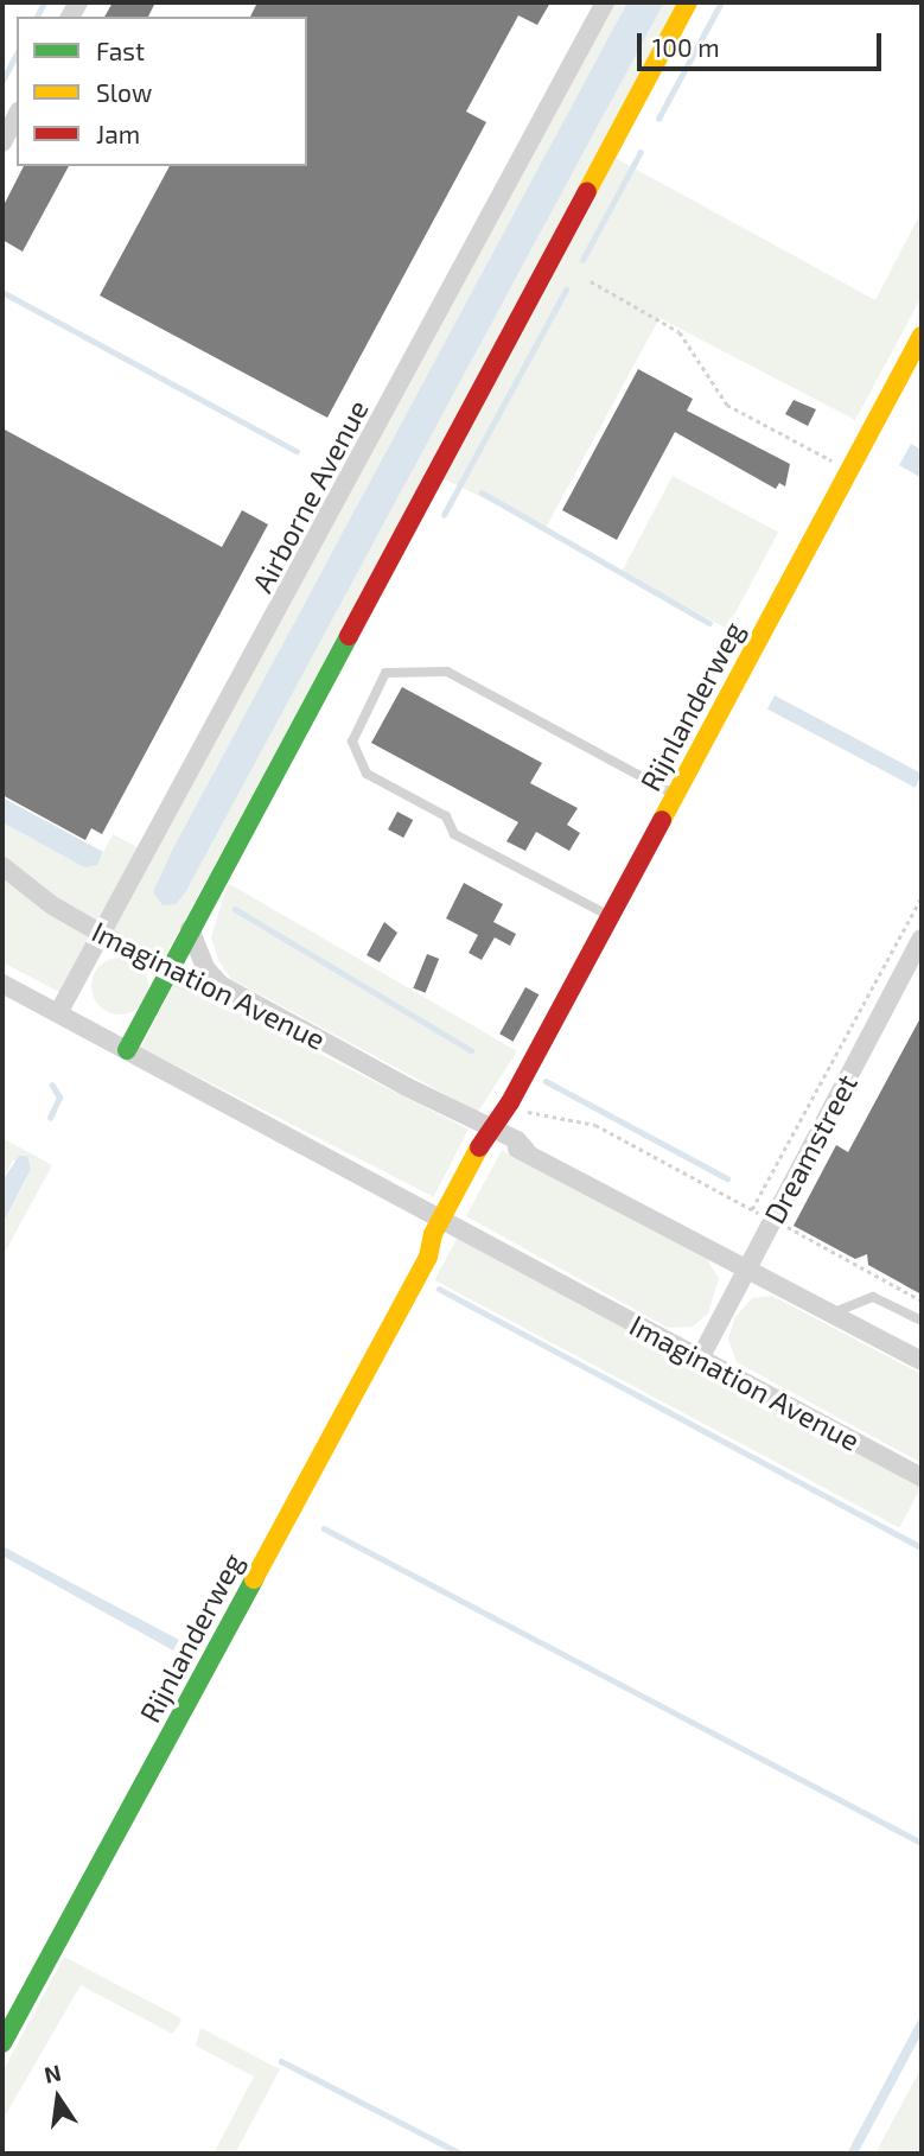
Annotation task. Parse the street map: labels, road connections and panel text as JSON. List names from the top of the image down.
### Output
{
  "streets": {
    "street": [
      "Airborne Avenue",
      "Rijnlanderweg",
      "Imagination Avenue",
      "Dreamstreet"
    ]
  },
  "crossings": [
    ["Airborne Avenue", "Imagination Avenue"],
    ["Rijnlanderweg", "Imagination Avenue"],
    ["Imagination Avenue", "Dreamstreet"]
  ],
  "legend": ["Fast", "Slow", "Jam"],
  "scale_bar": "100 m",
  "north": "top"
}
